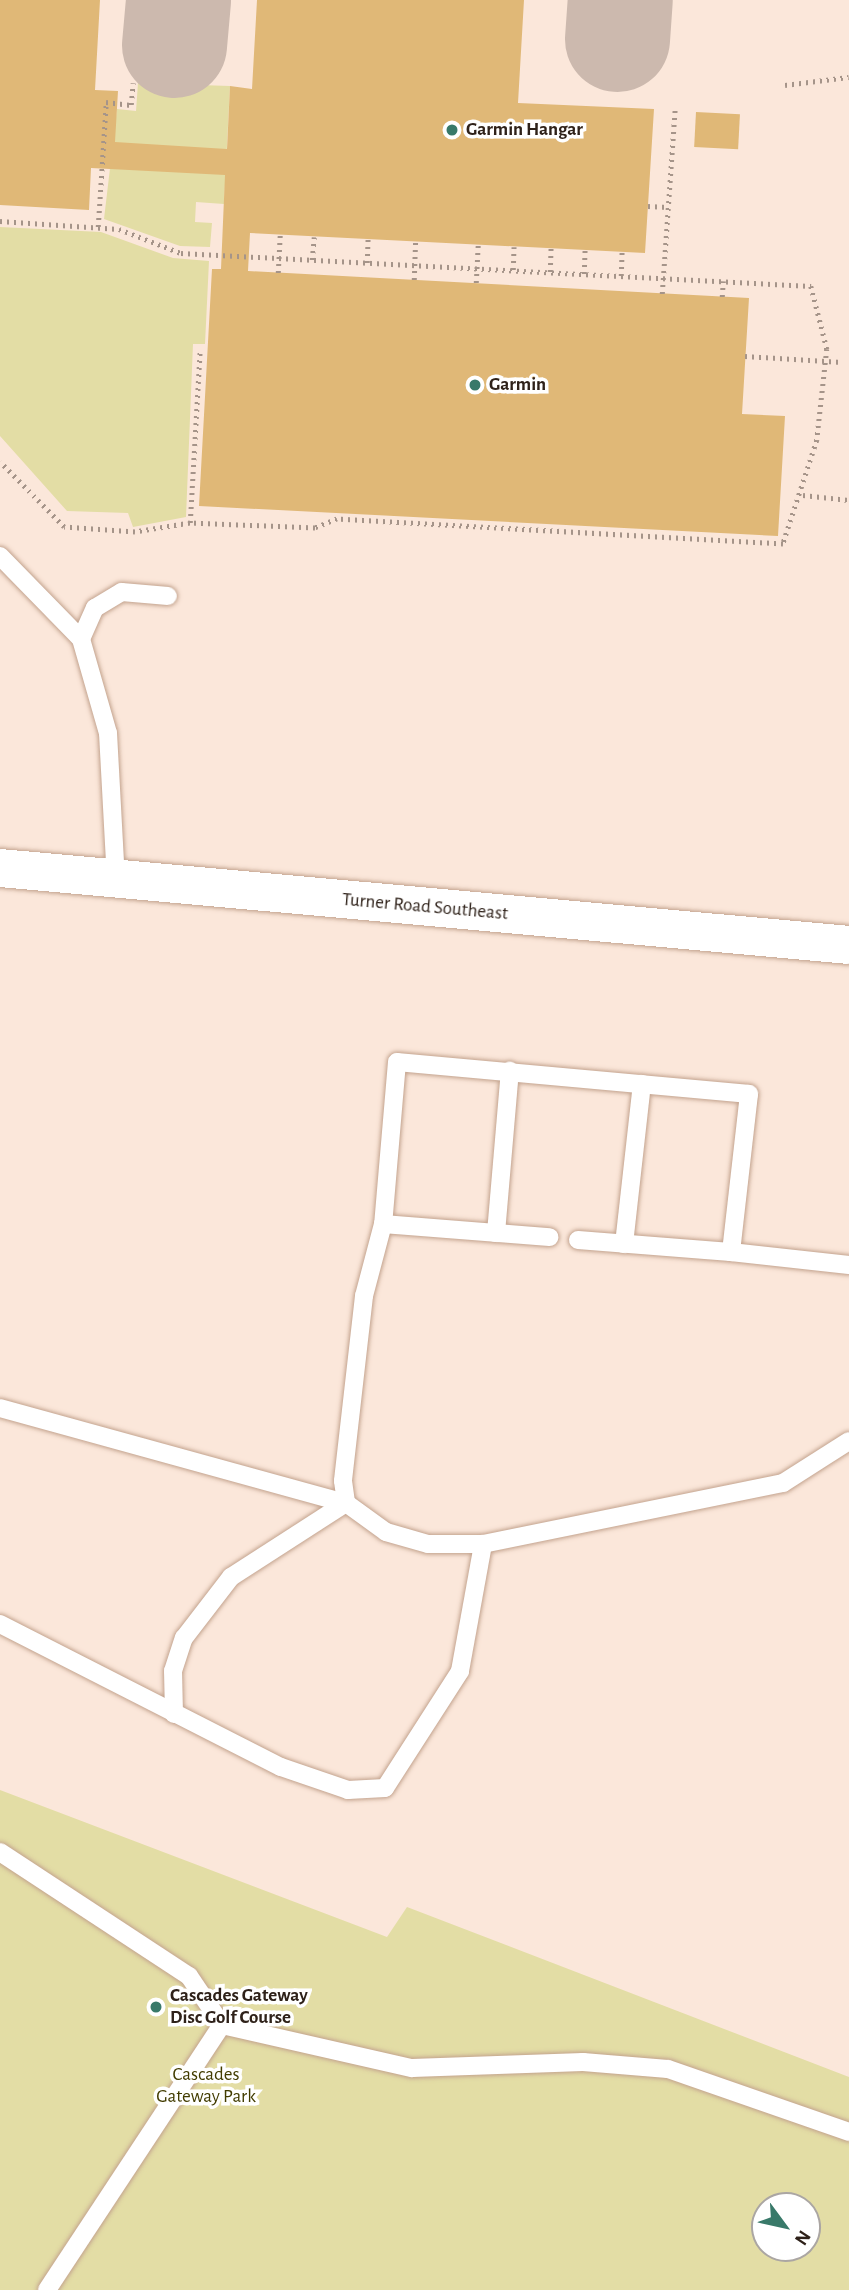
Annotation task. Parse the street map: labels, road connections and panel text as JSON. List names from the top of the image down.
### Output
{
  "streets": {
    "main road": ["Turner Road Southeast"]
  },
  "parks": ["Cascades Gateway Park"],
  "places": ["Garmin Hangar", "Garmin", "Cascades Gateway Disc Golf Course"],
  "north": "bottom right"
}
